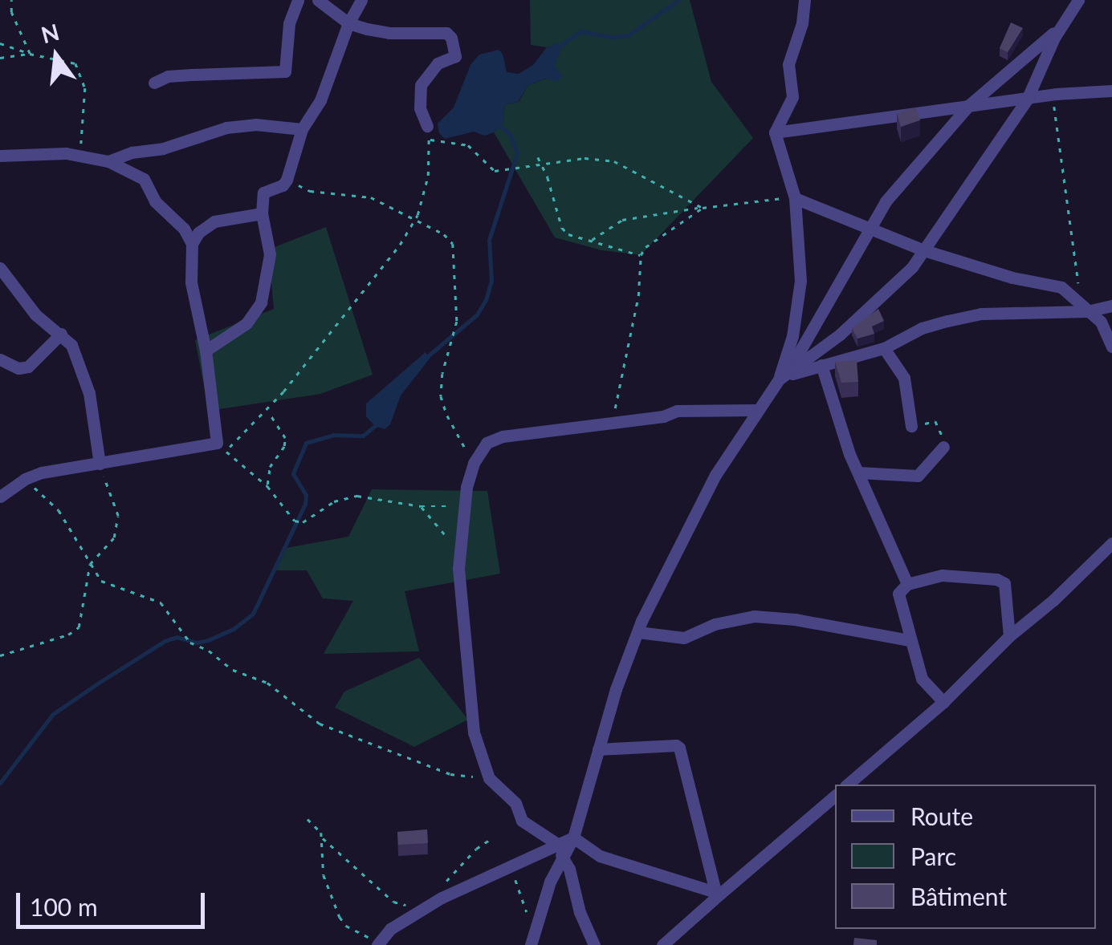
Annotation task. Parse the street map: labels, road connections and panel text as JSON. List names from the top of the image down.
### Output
{
  "legend": ["Route", "Parc", "Bâtiment"],
  "scale_bar": "100 m",
  "north": "top"
}
